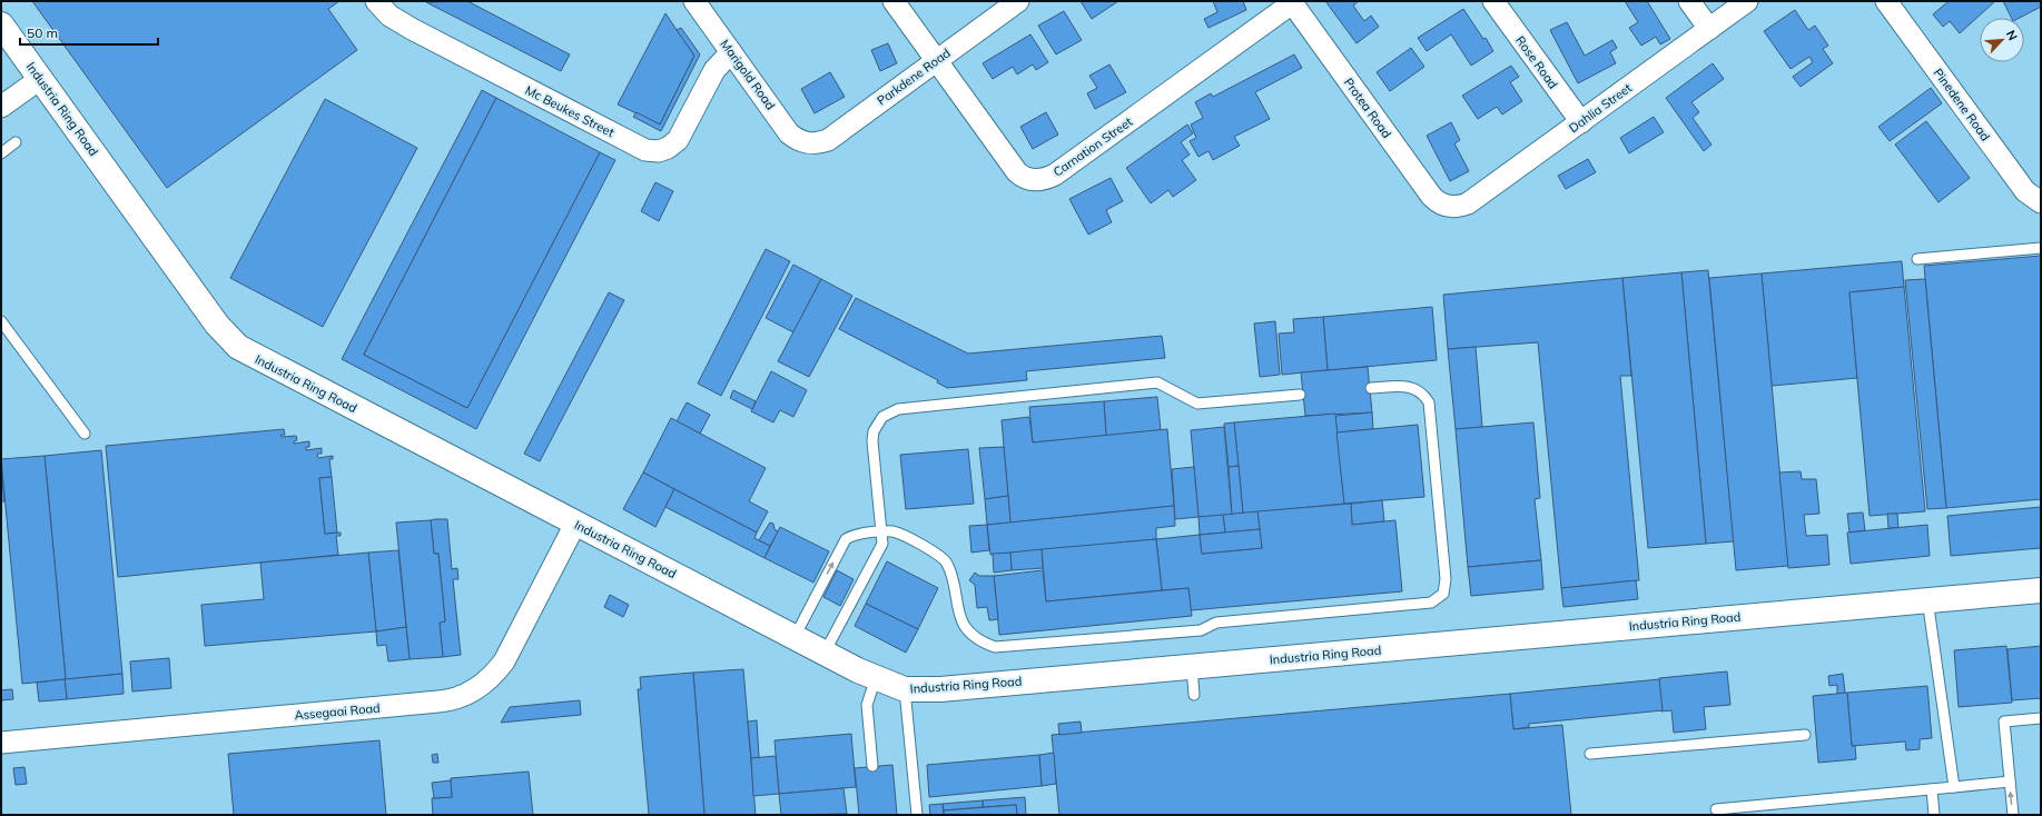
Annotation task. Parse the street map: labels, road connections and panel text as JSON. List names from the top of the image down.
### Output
{
  "streets": {
    "street": [
      "Rose Road",
      "Marigold Road",
      "Parkdene Road",
      "Pinedene Road",
      "Protea Road",
      "Dahlia Street",
      "Industria Ring Road",
      "Mc Beukes Street",
      "Carnation Street",
      "Assegaai Road"
    ]
  },
  "crossings": [
    ["Rose Road", "Dahlia Street"],
    ["Marigold Road", "Parkdene Road"],
    ["Marigold Road", "Mc Beukes Street"],
    ["Parkdene Road", "Carnation Street"],
    ["Protea Road", "Dahlia Street"],
    ["Protea Road", "Carnation Street"],
    ["Industria Ring Road", "Assegaai Road"]
  ],
  "scale_bar": "50 m",
  "north": "top right"
}
